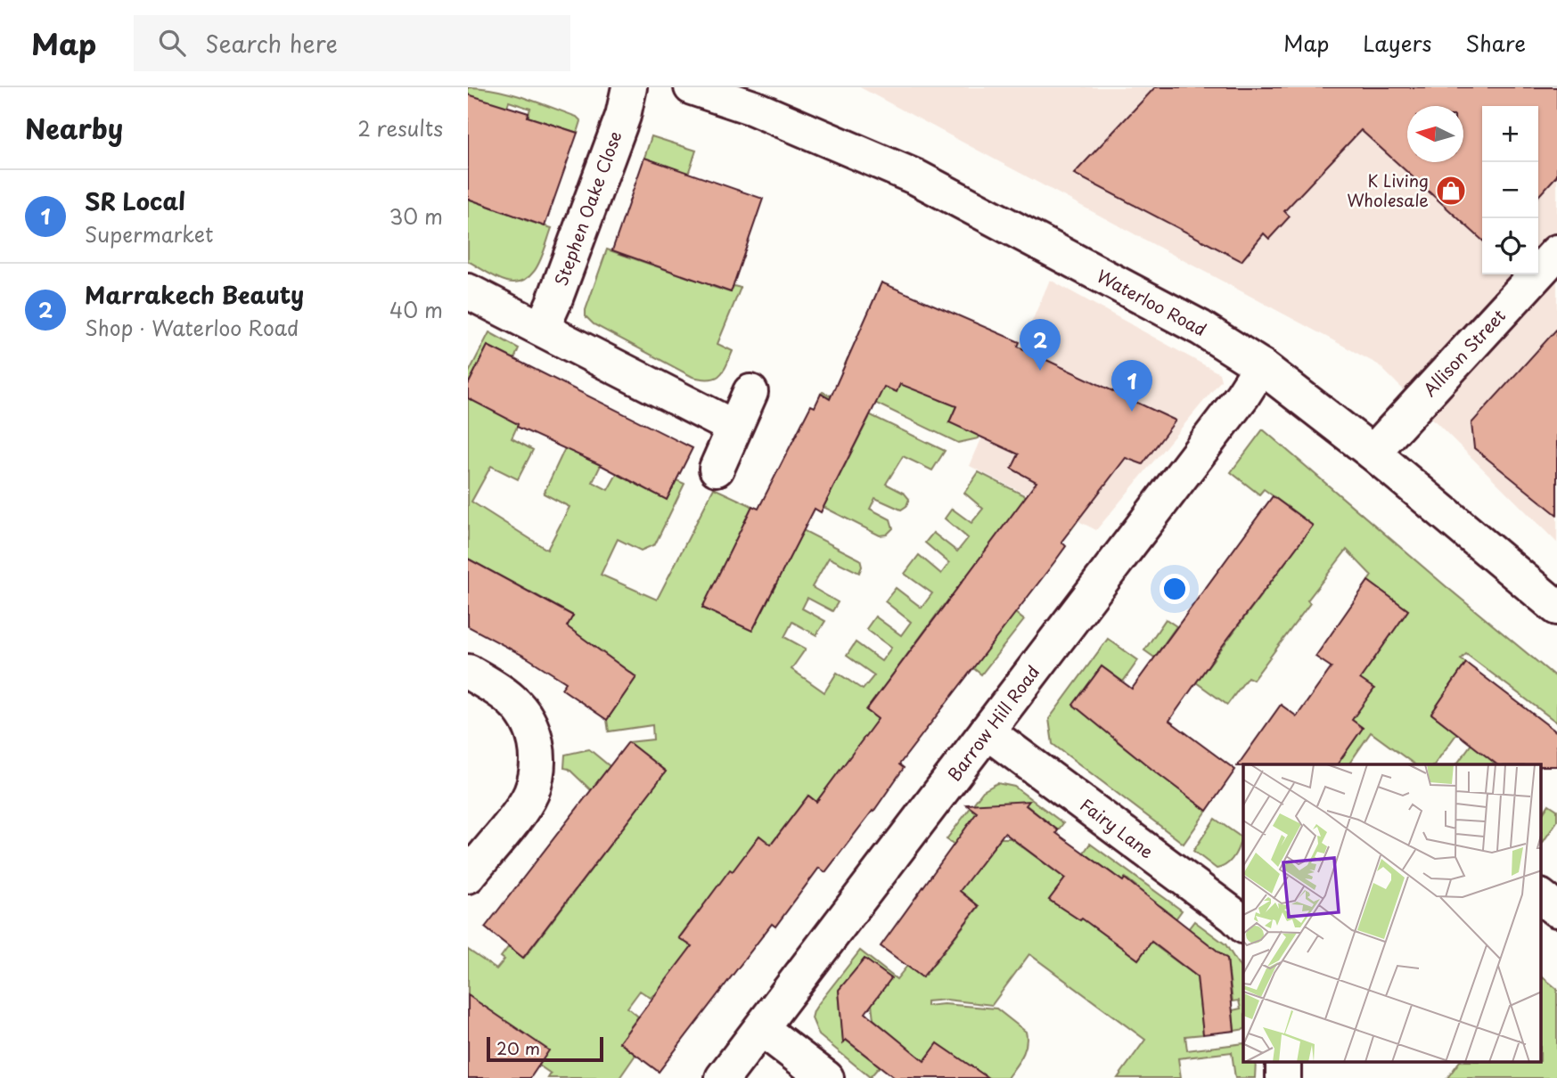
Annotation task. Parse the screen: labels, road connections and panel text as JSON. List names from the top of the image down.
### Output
{
  "streets": {
    "street": [
      "Stephen Oake Close",
      "Waterloo Road",
      "Allison Street",
      "Barrow Hill Road",
      "Fairy Lane"
    ]
  },
  "crossings": [
    ["Waterloo Road", "Allison Street"],
    ["Waterloo Road", "Barrow Hill Road"],
    ["Barrow Hill Road", "Fairy Lane"]
  ],
  "places": {
    "shop": ["K Living Wholesale"]
  },
  "scale_bar": "20 m",
  "north": "left",
  "page": {
    "header": "Map",
    "search": "Search here",
    "nav": ["Map", "Layers", "Share"],
    "heading": ["Nearby", "2 results"],
    "map_buttons": ["+", "−"],
    "list": [
      {
        "mark": "1",
        "name": "SR Local",
        "note": "Supermarket",
        "value": "30 m"
      },
      {
        "mark": "2",
        "name": "Marrakech Beauty",
        "note": "Shop · Waterloo Road",
        "value": "40 m"
      }
    ],
    "pins": ["2", "1"],
    "scale": "20 m"
  }
}
